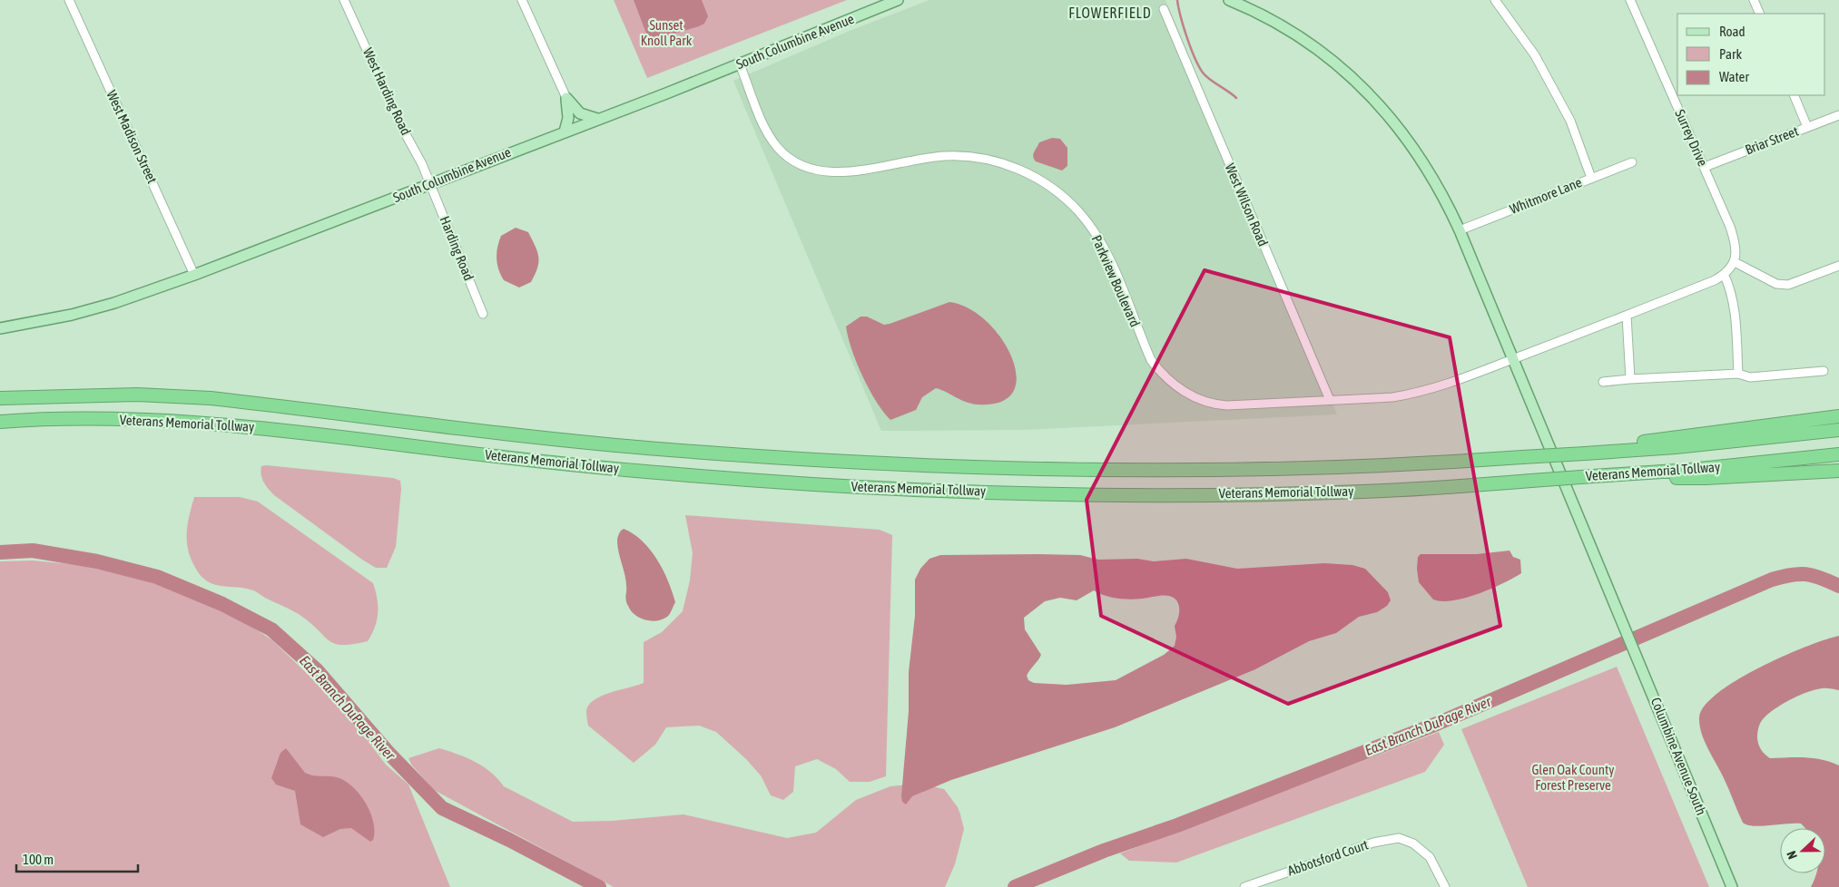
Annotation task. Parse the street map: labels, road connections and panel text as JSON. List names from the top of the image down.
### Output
{
  "streets": {
    "highway": ["Veterans Memorial Tollway"],
    "main road": ["South Columbine Avenue", "Columbine Avenue South"],
    "street": [
      "West Harding Road",
      "West Madison Street",
      "Surrey Drive",
      "Briar Street",
      "Whitmore Lane",
      "West Wilson Road",
      "Harding Road",
      "Parkview Boulevard",
      "Abbotsford Court"
    ]
  },
  "crossings": [
    ["South Columbine Avenue", "West Harding Road"],
    ["South Columbine Avenue", "West Madison Street"],
    ["South Columbine Avenue", "Harding Road"],
    ["South Columbine Avenue", "Parkview Boulevard"],
    ["West Harding Road", "Harding Road"],
    ["Surrey Drive", "Briar Street"],
    ["Whitmore Lane", "Columbine Avenue South"],
    ["West Wilson Road", "Parkview Boulevard"],
    ["Parkview Boulevard", "Columbine Avenue South"]
  ],
  "districts": ["FLOWERFIELD"],
  "water": ["East Branch DuPage River"],
  "parks": ["Sunset Knoll Park", "Glen Oak County Forest Preserve"],
  "legend": ["Road", "Park", "Water"],
  "scale_bar": "100 m",
  "north": "left"
}
